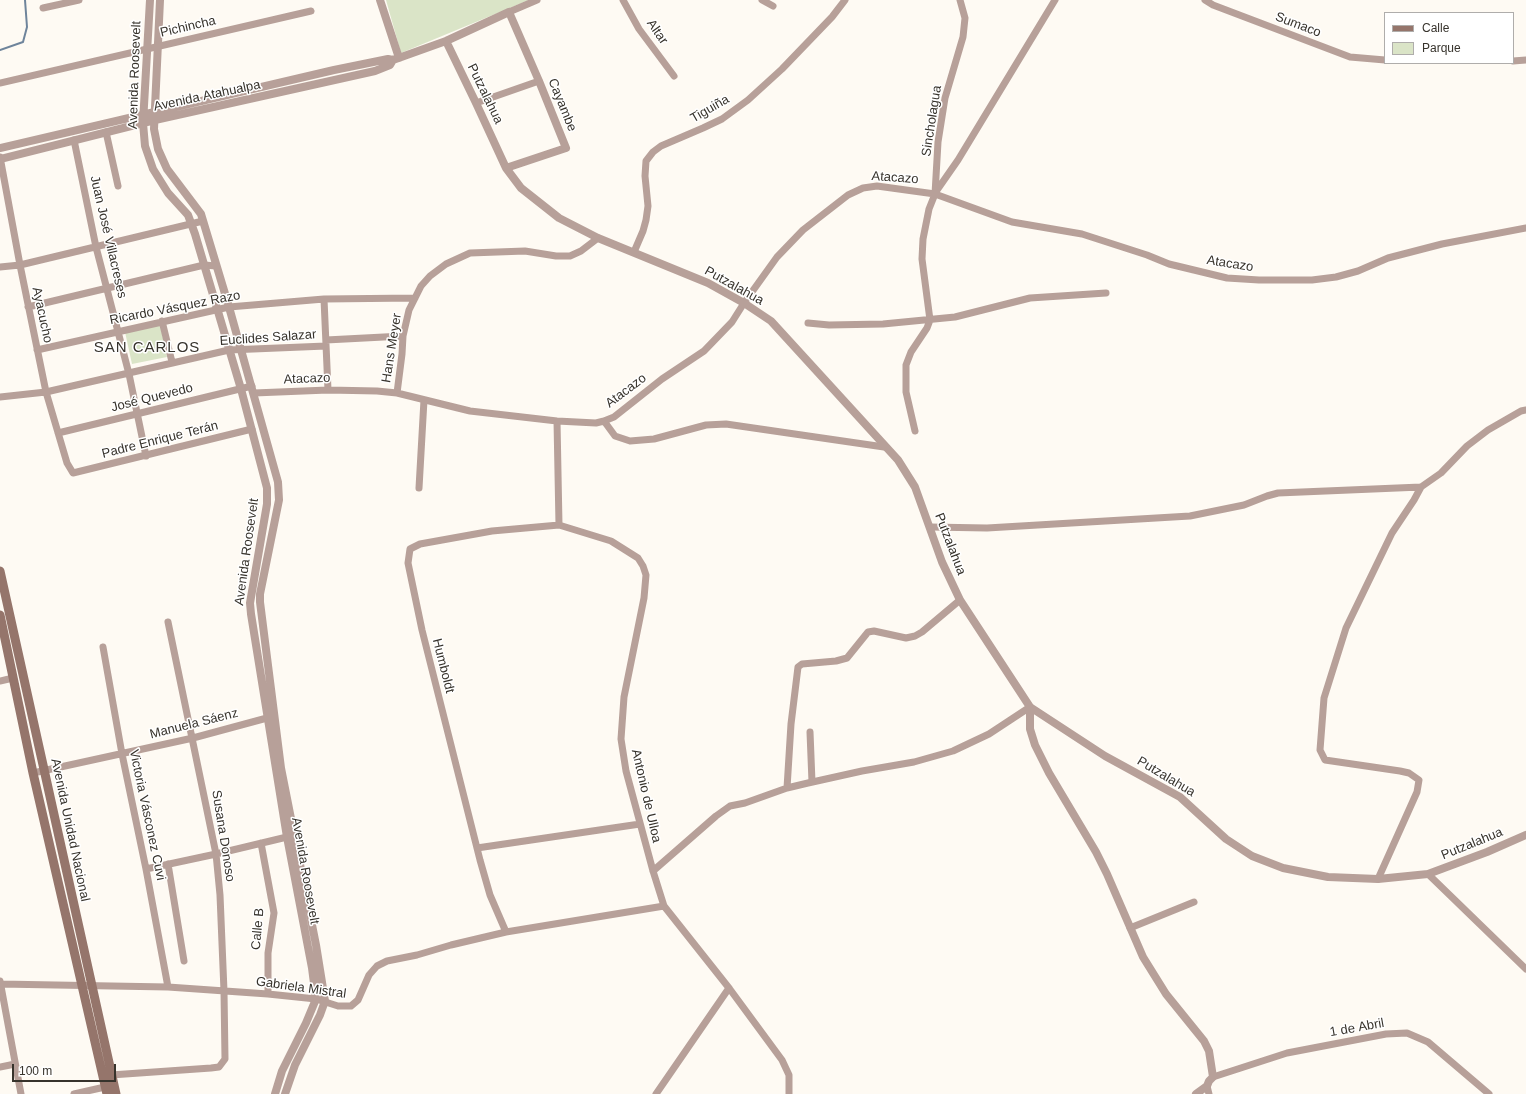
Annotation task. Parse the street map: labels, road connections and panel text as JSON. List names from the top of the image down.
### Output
{
  "streets": {
    "main road": ["Avenida Unidad Nacional"],
    "street": [
      "Sumaco",
      "Pichincha",
      "Altar",
      "Avenida Roosevelt",
      "Putzalahua",
      "Avenida Atahualpa",
      "Cayambe",
      "Tiguiña",
      "Sincholagua",
      "Atacazo",
      "Juan José Villacreses",
      "Ricardo Vásquez Razo",
      "Ayacucho",
      "Euclides Salazar",
      "Hans Meyer",
      "José Quevedo",
      "Padre Enrique Terán",
      "Humboldt",
      "Manuela Sáenz",
      "Antonio de Ulloa",
      "Victoria Vásconez Cuvi",
      "Susana Donoso",
      "Calle B",
      "Gabriela Mistral",
      "1 de Abril"
    ]
  },
  "crossings": [
    ["Pichincha", "Avenida Roosevelt"],
    ["Avenida Roosevelt", "Avenida Atahualpa"],
    ["Avenida Roosevelt", "Atacazo"],
    ["Avenida Roosevelt", "Ricardo Vásquez Razo"],
    ["Avenida Roosevelt", "Euclides Salazar"],
    ["Avenida Roosevelt", "José Quevedo"],
    ["Avenida Roosevelt", "Padre Enrique Terán"],
    ["Avenida Roosevelt", "Manuela Sáenz"],
    ["Avenida Roosevelt", "Gabriela Mistral"],
    ["Putzalahua", "Avenida Atahualpa"],
    ["Putzalahua", "Cayambe"],
    ["Putzalahua", "Tiguiña"],
    ["Putzalahua", "Atacazo"],
    ["Putzalahua", "Hans Meyer"],
    ["Avenida Atahualpa", "Cayambe"],
    ["Avenida Atahualpa", "Juan José Villacreses"],
    ["Avenida Atahualpa", "Ayacucho"],
    ["Sincholagua", "Atacazo"],
    ["Atacazo", "Hans Meyer"],
    ["Atacazo", "José Quevedo"],
    ["Juan José Villacreses", "Ricardo Vásquez Razo"],
    ["Juan José Villacreses", "Euclides Salazar"],
    ["Juan José Villacreses", "José Quevedo"],
    ["Juan José Villacreses", "Padre Enrique Terán"],
    ["Ricardo Vásquez Razo", "Ayacucho"],
    ["Ricardo Vásquez Razo", "Hans Meyer"],
    ["Ayacucho", "Euclides Salazar"],
    ["Ayacucho", "José Quevedo"],
    ["Ayacucho", "Padre Enrique Terán"],
    ["Euclides Salazar", "Hans Meyer"],
    ["Humboldt", "Antonio de Ulloa"],
    ["Humboldt", "Gabriela Mistral"],
    ["Manuela Sáenz", "Victoria Vásconez Cuvi"],
    ["Manuela Sáenz", "Avenida Unidad Nacional"],
    ["Manuela Sáenz", "Susana Donoso"],
    ["Antonio de Ulloa", "Gabriela Mistral"],
    ["Victoria Vásconez Cuvi", "Gabriela Mistral"],
    ["Avenida Unidad Nacional", "Susana Donoso"],
    ["Avenida Unidad Nacional", "Gabriela Mistral"],
    ["Susana Donoso", "Gabriela Mistral"],
    ["Calle B", "Gabriela Mistral"]
  ],
  "districts": ["SAN CARLOS"],
  "legend": ["Calle", "Parque"],
  "scale_bar": "100 m"
}
